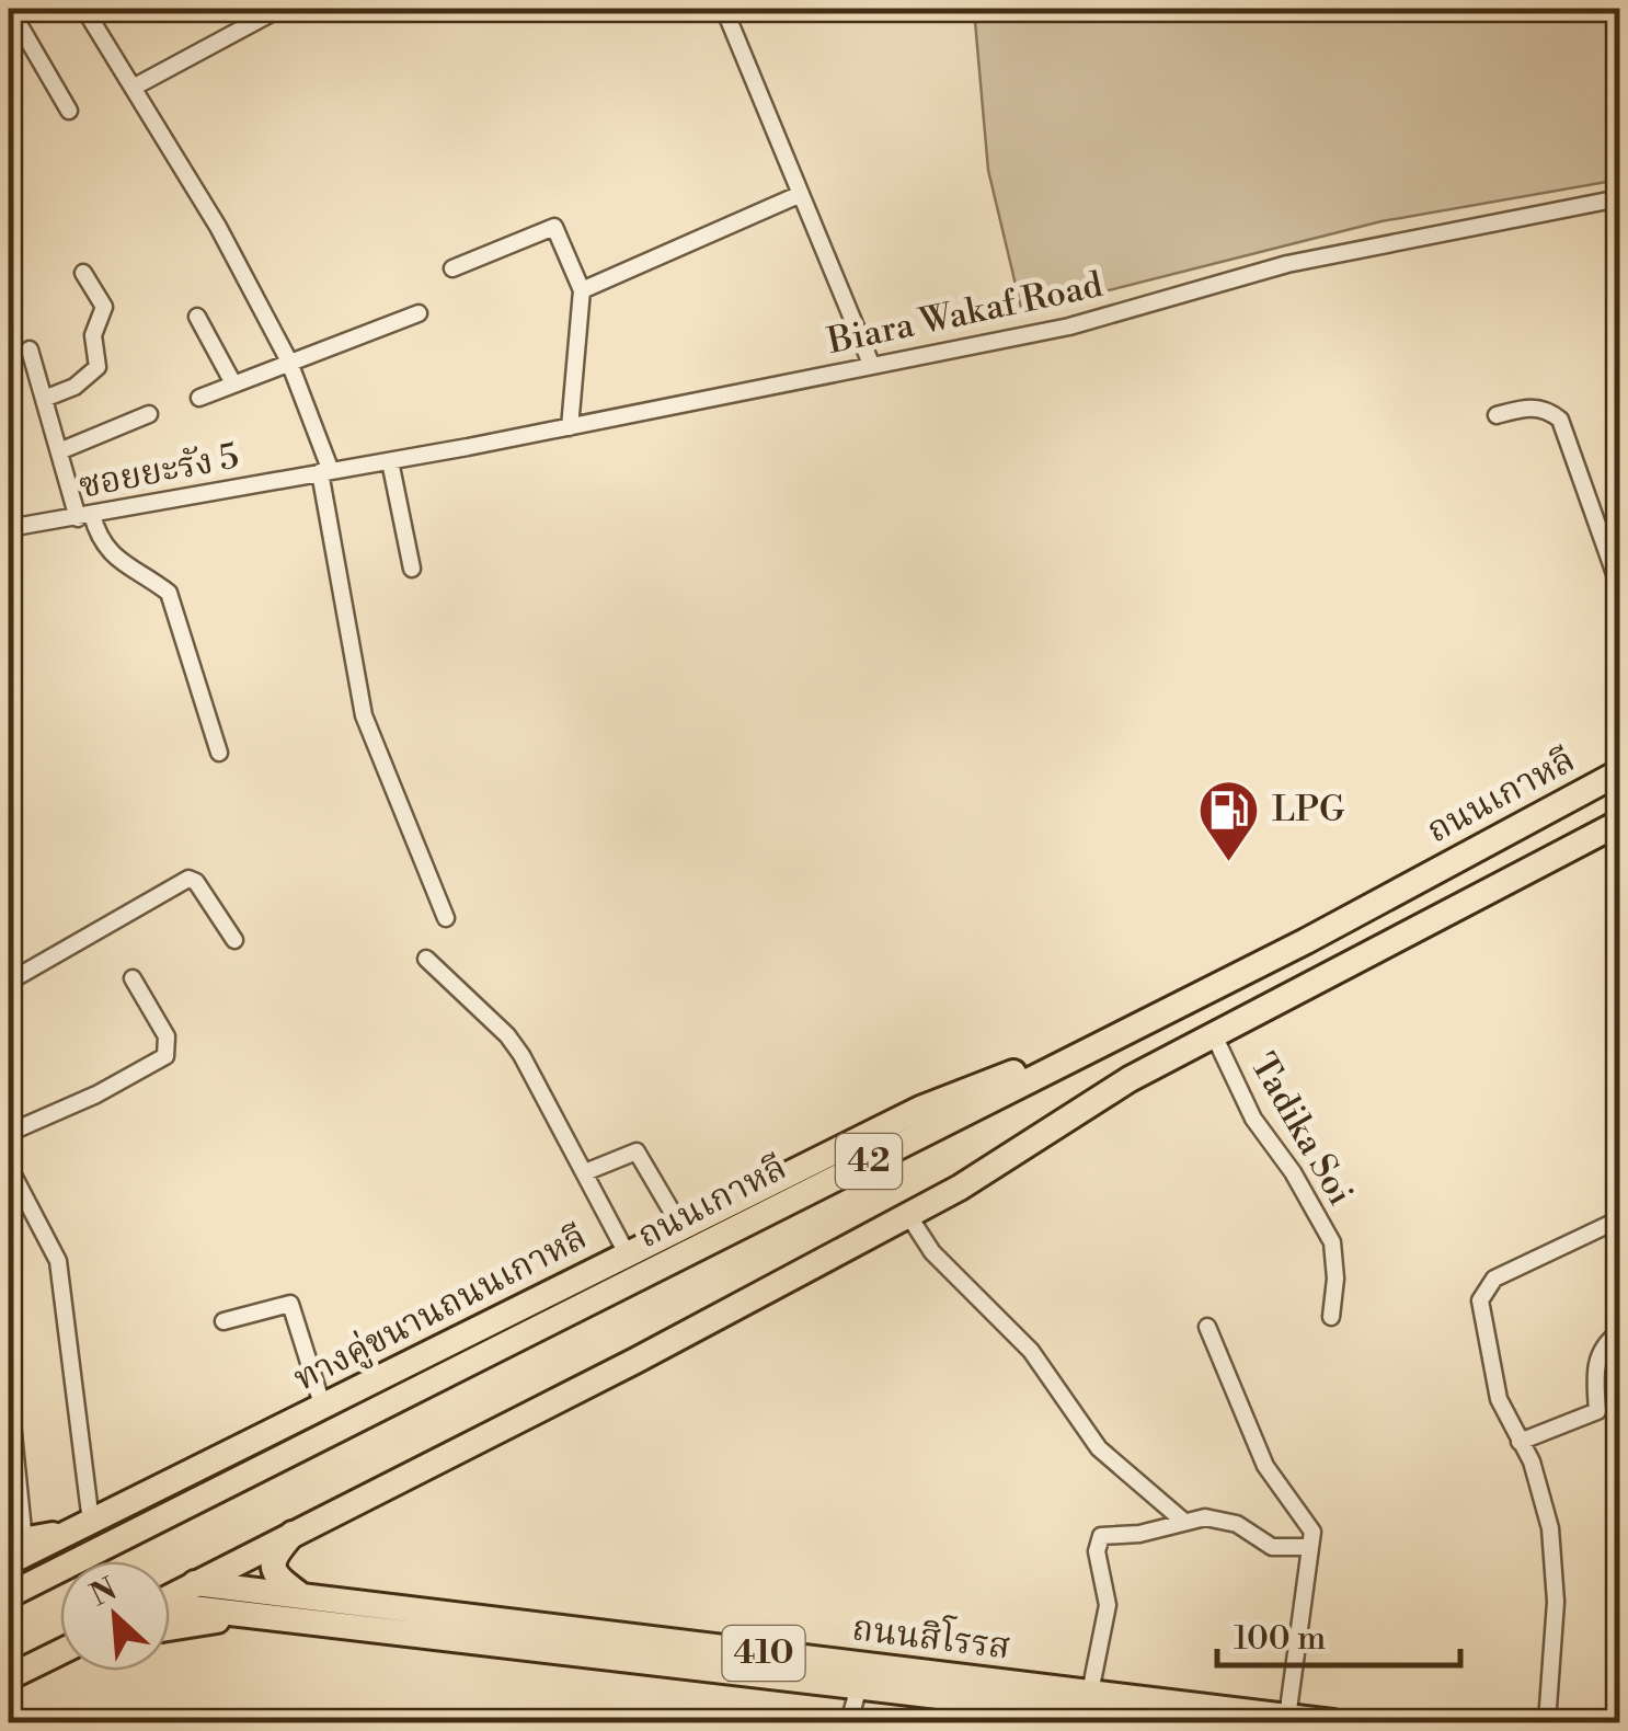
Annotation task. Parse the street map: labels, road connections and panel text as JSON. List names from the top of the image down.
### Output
{
  "streets": {
    "main road": [
      "ถนนเกาหลี",
      "42",
      "ทางคู่ขนานถนนเกาหลี",
      "ถนนสิโรรส",
      "410"
    ],
    "street": ["Biara Wakaf Road", "ซอยยะรัง 5", "Tadika Soi"]
  },
  "crossings": [
    ["Biara Wakaf Road", "ซอยยะรัง 5"],
    ["ถนนเกาหลี", "ทางคู่ขนานถนนเกาหลี"]
  ],
  "places": {
    "fuel station": ["LPG"]
  },
  "scale_bar": "100 m",
  "north": "top left"
}
